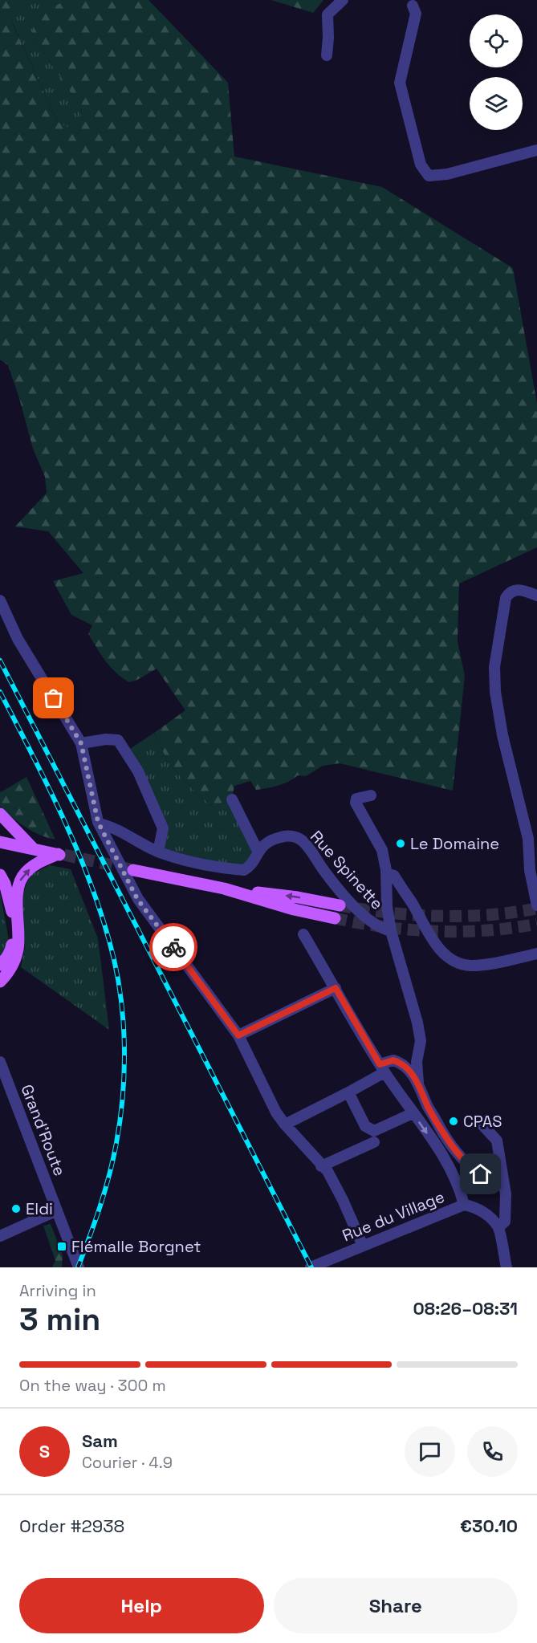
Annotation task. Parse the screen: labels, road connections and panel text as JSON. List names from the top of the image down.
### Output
{
  "streets": {
    "street": ["Rue Spinette", "Grand'Route", "Rue du Village"]
  },
  "places": {
    "other": ["Le Domaine", "CPAS", "Eldi"],
    "transit": ["Flémalle Borgnet"]
  },
  "page": {
    "heading": ["3 min", "Arriving in", "08:26–08:31"],
    "panel": [
      "Sam",
      "Courier · 4.9",
      "Order #2938",
      "€30.10"
    ],
    "bar": "On the way · 300 m",
    "round": "S",
    "buttons": ["Help", "Share"]
  }
}
